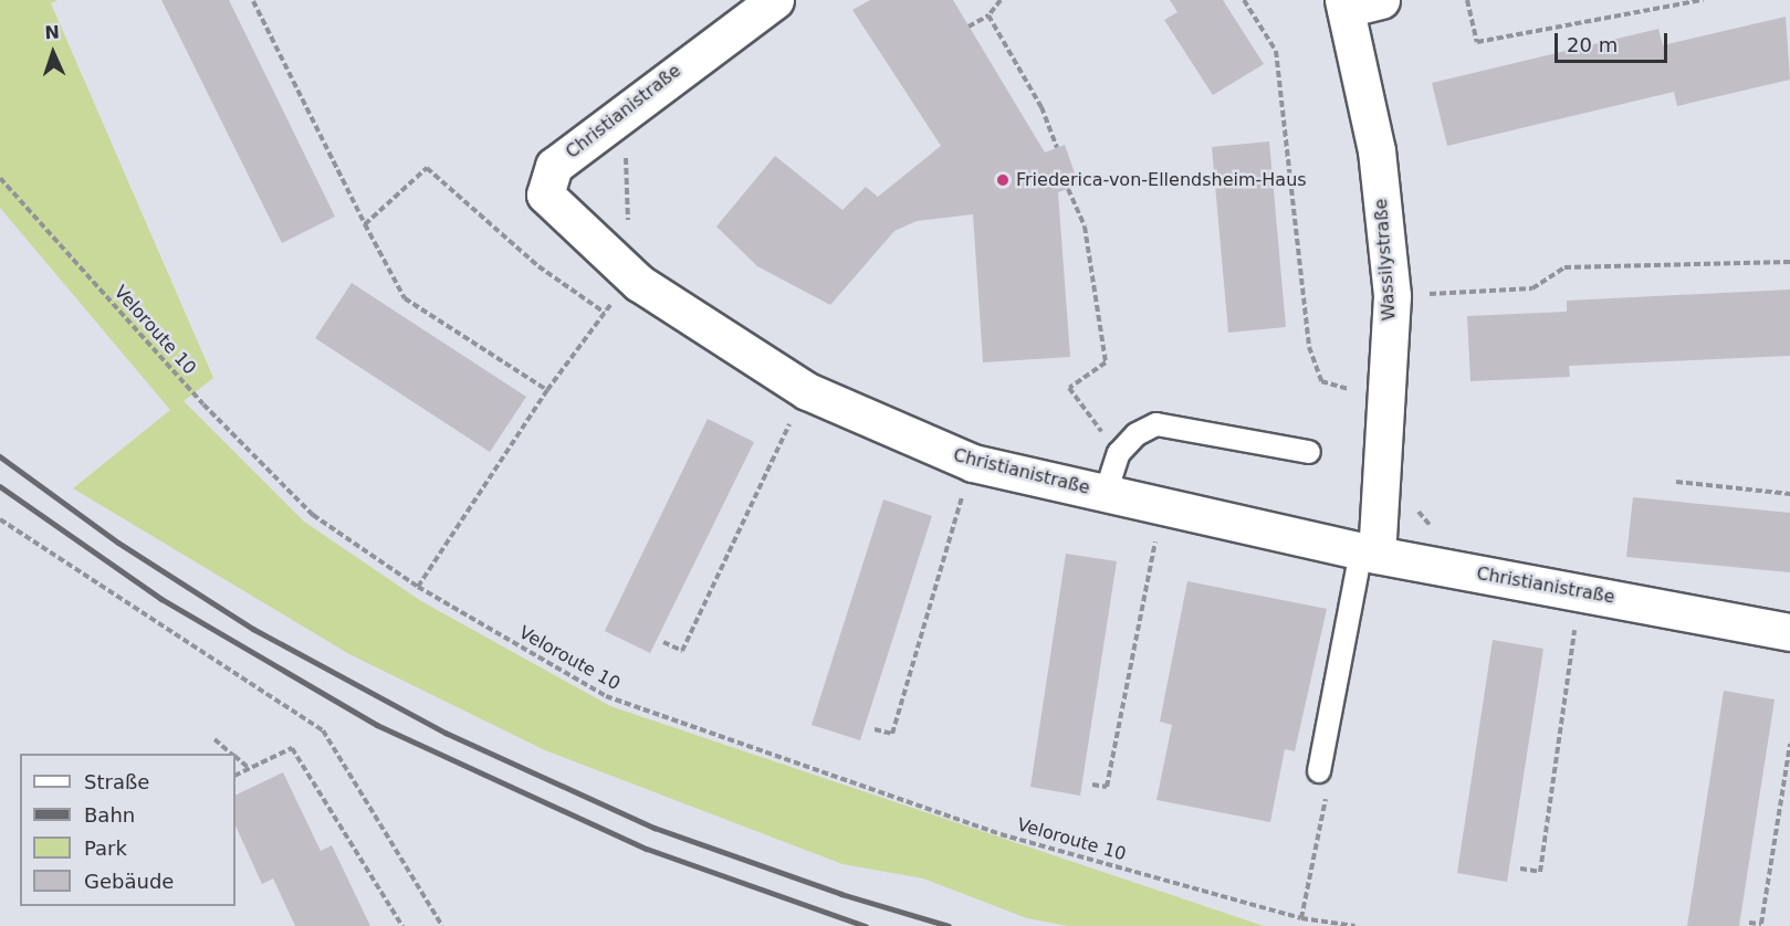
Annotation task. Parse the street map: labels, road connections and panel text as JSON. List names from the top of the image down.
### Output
{
  "streets": {
    "street": ["Christianistraße", "Wassilystraße"],
    "path": ["Veloroute 10"]
  },
  "crossings": [
    ["Christianistraße", "Wassilystraße"]
  ],
  "places": ["Friederica-von-Ellendsheim-Haus"],
  "legend": [
    "Straße",
    "Bahn",
    "Park",
    "Gebäude"
  ],
  "scale_bar": "20 m",
  "north": "top"
}
